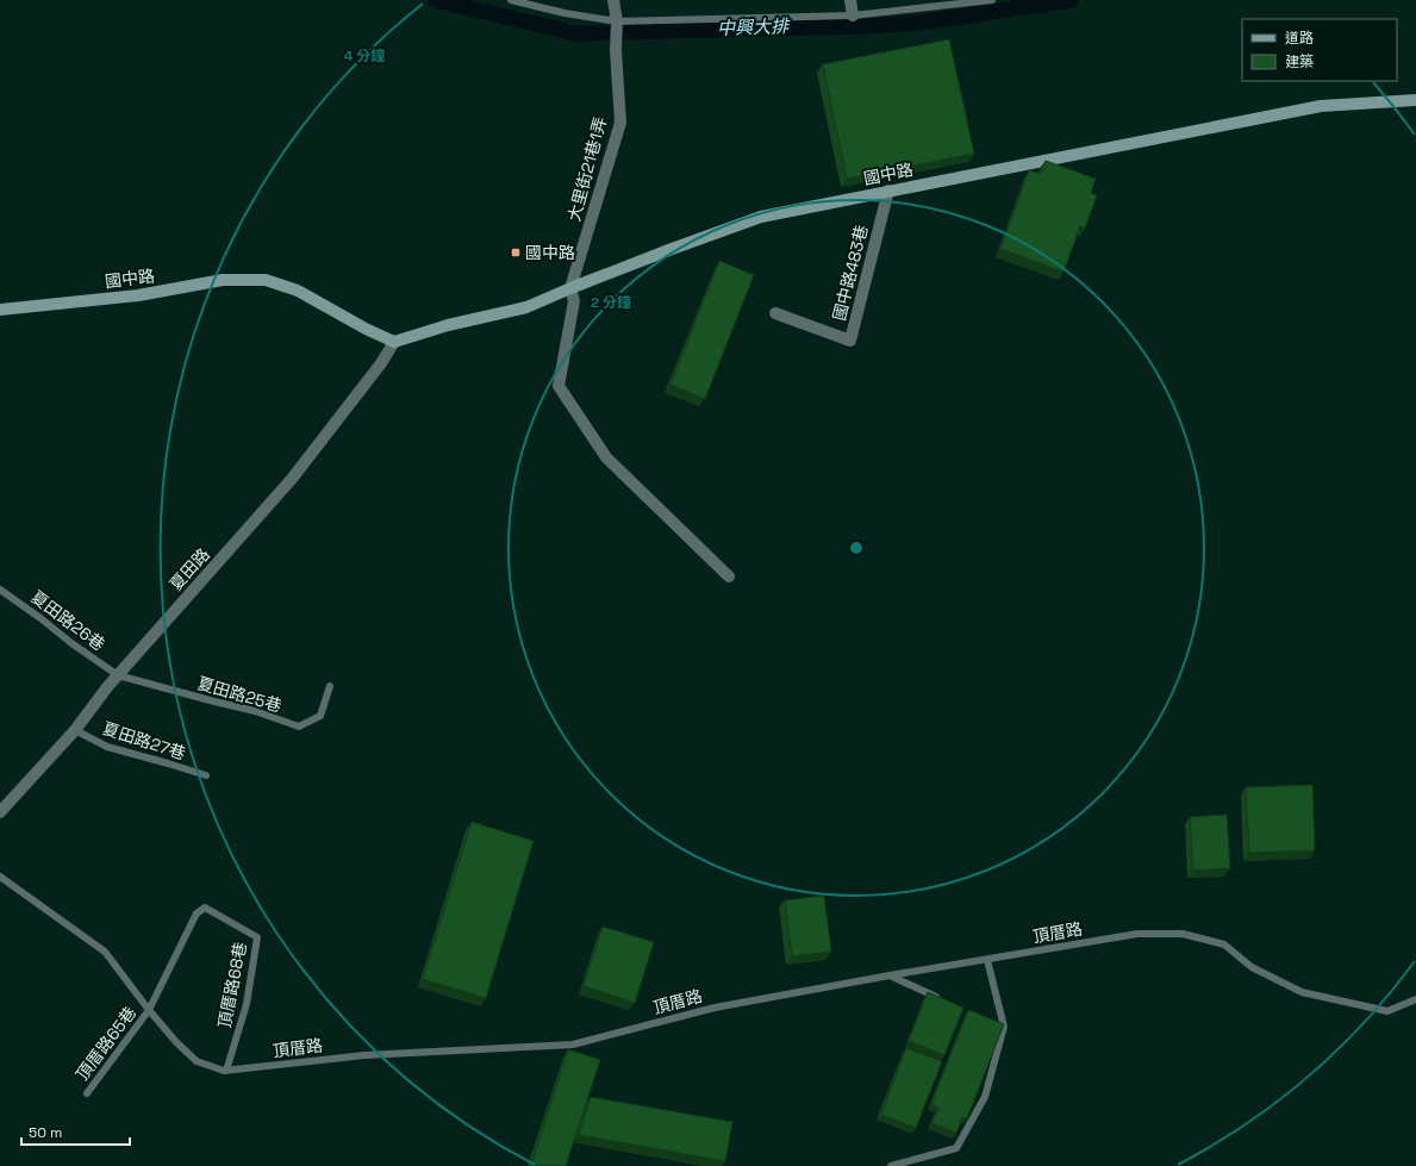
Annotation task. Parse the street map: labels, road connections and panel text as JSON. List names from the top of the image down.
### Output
{
  "streets": {
    "street": [
      "大里街21巷1弄",
      "國中路",
      "國中路483巷",
      "夏田路"
    ],
    "lane": [
      "夏田路26巷",
      "夏田路25巷",
      "夏田路27巷",
      "頂厝路",
      "頂厝路68巷",
      "頂厝路65巷"
    ]
  },
  "crossings": [
    ["大里街21巷1弄", "國中路"],
    ["國中路", "國中路483巷"],
    ["國中路", "夏田路"],
    ["夏田路", "夏田路26巷"],
    ["夏田路", "夏田路25巷"],
    ["夏田路", "夏田路27巷"],
    ["夏田路26巷", "夏田路25巷"],
    ["頂厝路", "頂厝路68巷"],
    ["頂厝路", "頂厝路65巷"],
    ["頂厝路68巷", "頂厝路65巷"]
  ],
  "water": ["中興大排"],
  "places": {
    "transit": ["國中路"]
  },
  "legend": ["道路", "建築"],
  "scale_bar": "50 m",
  "rings": ["4 分鐘", "2 分鐘"]
}
